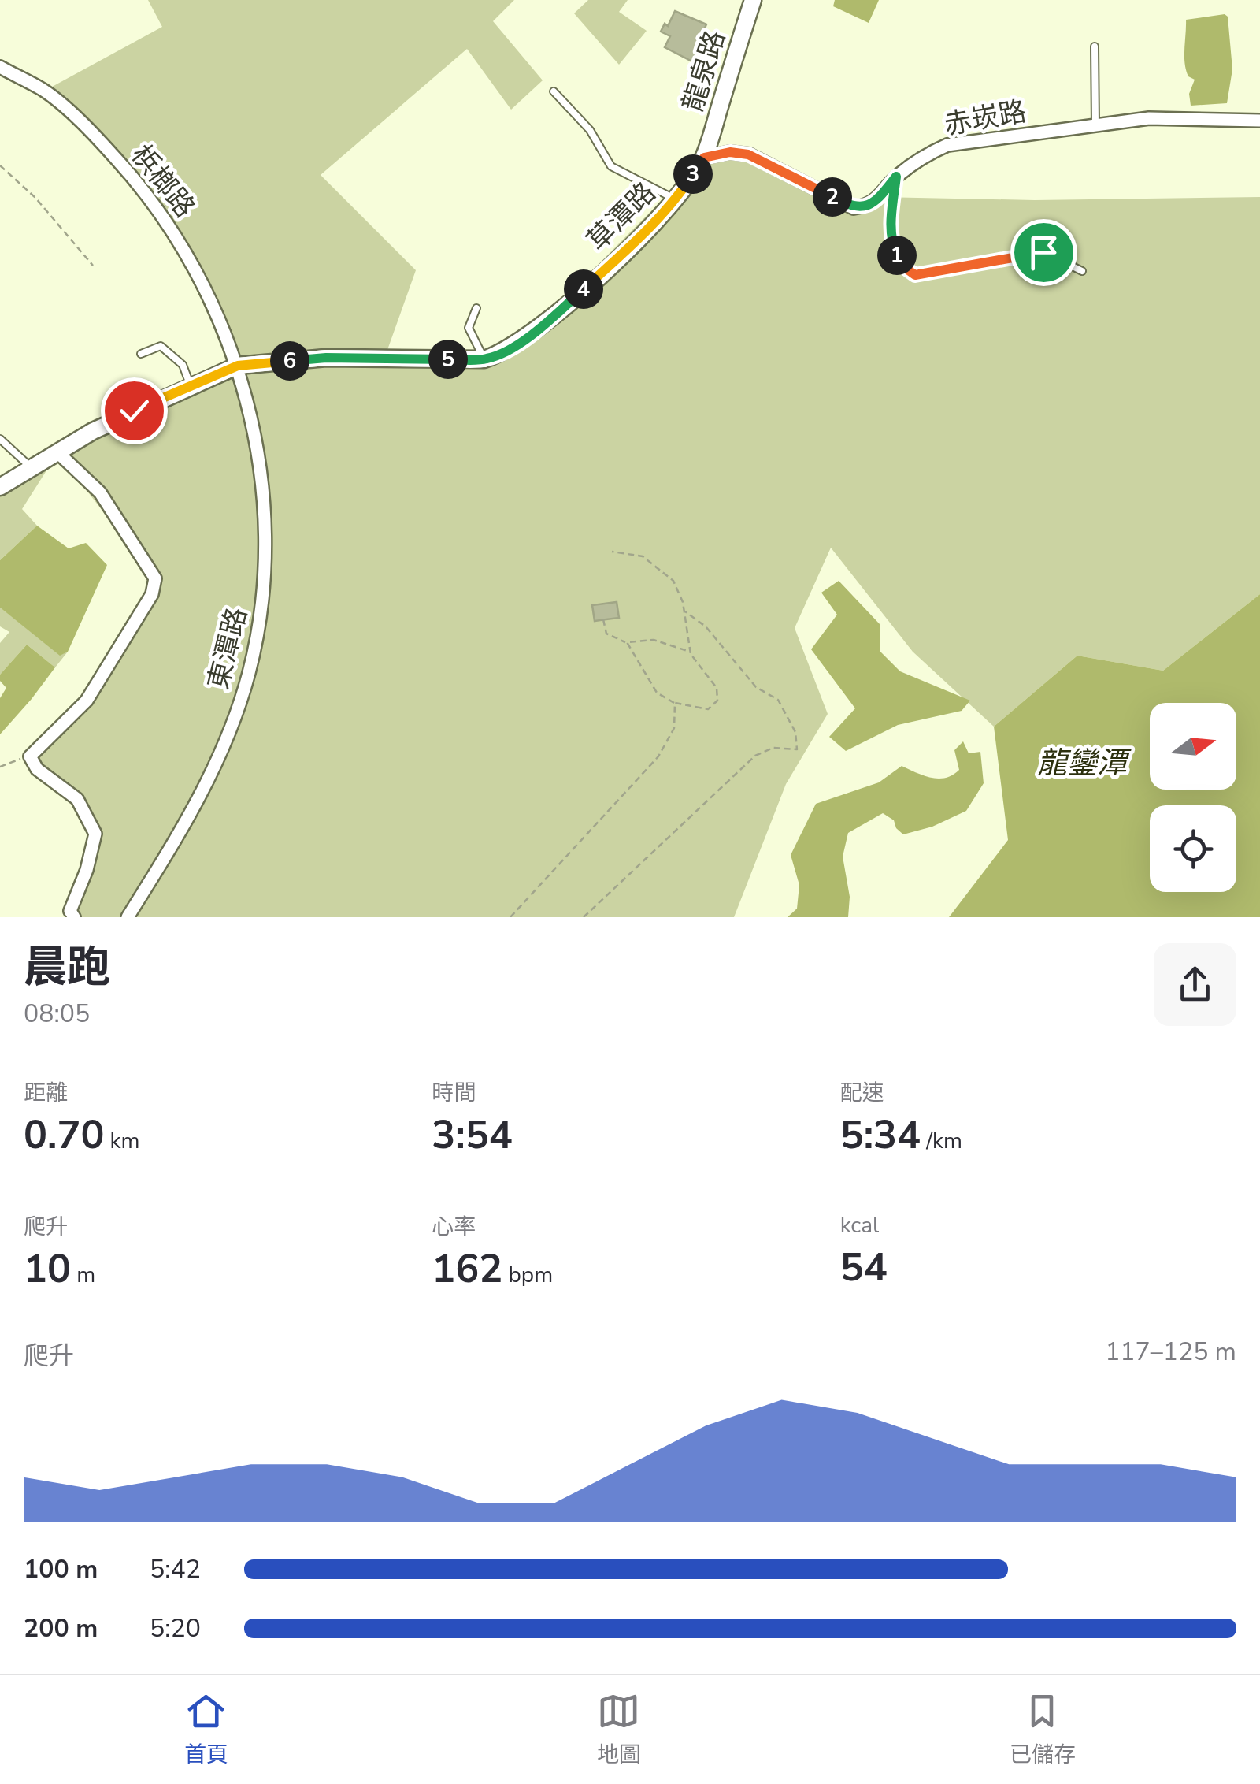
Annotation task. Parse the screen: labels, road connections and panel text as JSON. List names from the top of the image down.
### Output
{
  "streets": {
    "street": [
      "龍泉路",
      "赤崁路",
      "梹榔路",
      "草潭路",
      "東潭路"
    ]
  },
  "crossings": [
    ["龍泉路", "赤崁路"],
    ["龍泉路", "草潭路"],
    ["赤崁路", "草潭路"],
    ["梹榔路", "草潭路"],
    ["梹榔路", "東潭路"],
    ["草潭路", "東潭路"]
  ],
  "water": ["龍鑾潭"],
  "north": "right",
  "page": {
    "pins": [
      "3",
      "2",
      "1",
      "4",
      "5",
      "6"
    ],
    "heading": ["晨跑", "08:05"],
    "stats": [
      ["距離", "0.70 km"],
      ["時間", "3:54"],
      ["配速", "5:34 /km"],
      ["爬升", "10 m"],
      ["心率", "162 bpm"],
      ["kcal", "54"]
    ],
    "chart": ["爬升", "117–125 m"],
    "list": [
      {
        "name": "100 m",
        "note": "5:42"
      },
      {
        "name": "200 m",
        "note": "5:20"
      }
    ],
    "tabs": ["首頁", "地圖", "已儲存"]
  }
}
